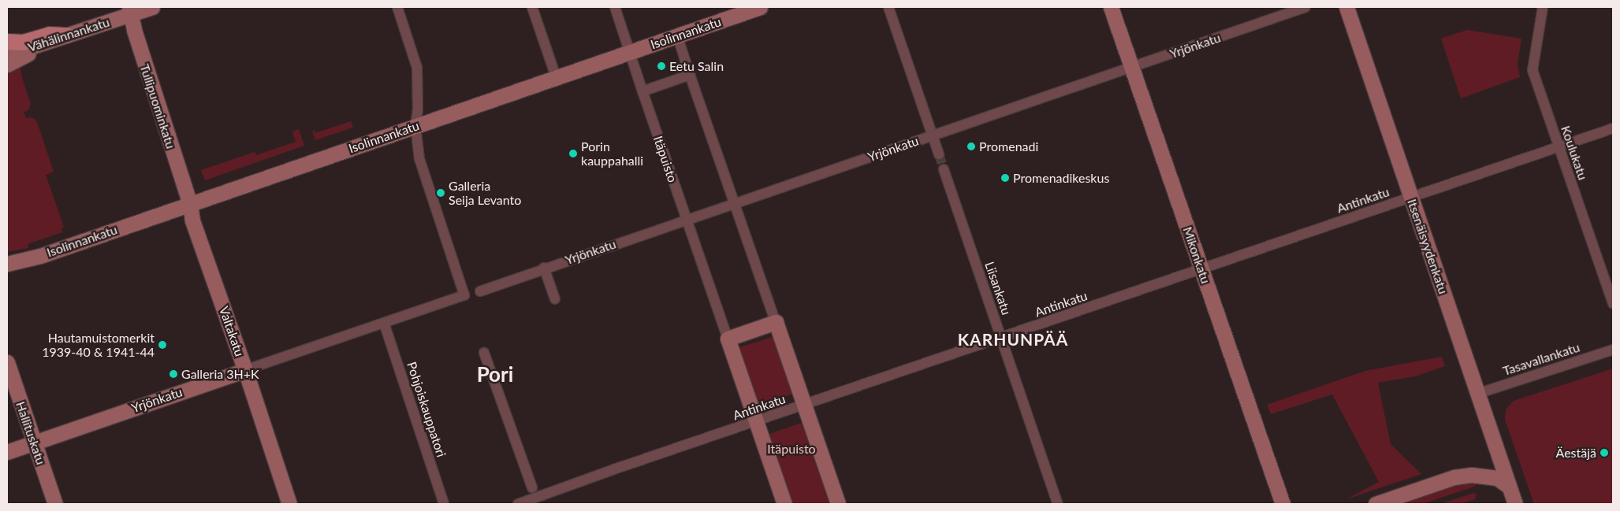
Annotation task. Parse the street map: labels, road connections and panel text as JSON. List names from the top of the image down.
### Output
{
  "streets": {
    "main road": [
      "Isolinnankatu",
      "Vähälinnankatu",
      "Yrjönkatu",
      "Tullipuominkatu",
      "Itäpuisto",
      "Itsenäisyydenkatu",
      "Mikonkatu",
      "Valtakatu",
      "Hallituskatu"
    ],
    "street": [
      "Koulukatu",
      "Antinkatu",
      "Liisankatu",
      "Tasavallankatu",
      "Pohjoiskauppatori"
    ]
  },
  "crossings": [
    ["Isolinnankatu", "Yrjönkatu"],
    ["Isolinnankatu", "Tullipuominkatu"],
    ["Isolinnankatu", "Itäpuisto"],
    ["Isolinnankatu", "Valtakatu"],
    ["Vähälinnankatu", "Tullipuominkatu"],
    ["Yrjönkatu", "Itäpuisto"],
    ["Yrjönkatu", "Mikonkatu"],
    ["Yrjönkatu", "Valtakatu"],
    ["Yrjönkatu", "Pohjoiskauppatori"],
    ["Yrjönkatu", "Hallituskatu"],
    ["Tullipuominkatu", "Valtakatu"],
    ["Koulukatu", "Antinkatu"],
    ["Itäpuisto", "Antinkatu"],
    ["Antinkatu", "Itsenäisyydenkatu"],
    ["Antinkatu", "Mikonkatu"],
    ["Antinkatu", "Liisankatu"],
    ["Itsenäisyydenkatu", "Tasavallankatu"]
  ],
  "districts": ["KARHUNPÄÄ", "Pori"],
  "parks": ["Itäpuisto"],
  "places": [
    "Eetu Salin",
    "Promenadi",
    "Porin kauppahalli",
    "Promenadikeskus",
    "Galleria Seija Levanto",
    "Hautamuistomerkit 1939-40 & 1941-44",
    "Galleria 3H+K",
    "Äestäjä"
  ]
}
